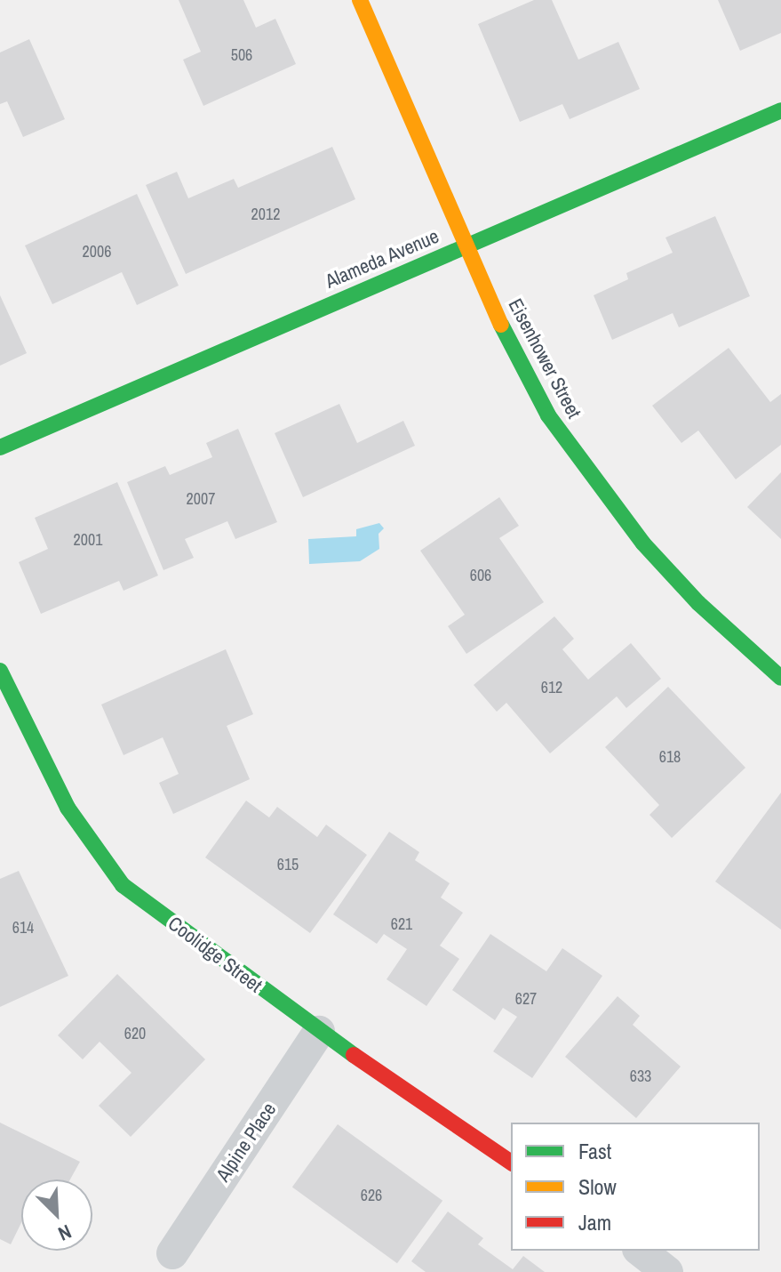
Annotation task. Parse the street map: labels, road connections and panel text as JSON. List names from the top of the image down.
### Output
{
  "streets": {
    "street": [
      "Alameda Avenue",
      "Eisenhower Street",
      "Coolidge Street",
      "Alpine Place"
    ]
  },
  "crossings": [
    ["Alameda Avenue", "Eisenhower Street"],
    ["Coolidge Street", "Alpine Place"]
  ],
  "house_numbers": [
    "506",
    "2012",
    "2006",
    "2007",
    "2001",
    "606",
    "612",
    "618",
    "615",
    "621",
    "614",
    "627",
    "620",
    "633",
    "626"
  ],
  "legend": ["Fast", "Slow", "Jam"],
  "north": "bottom right"
}
